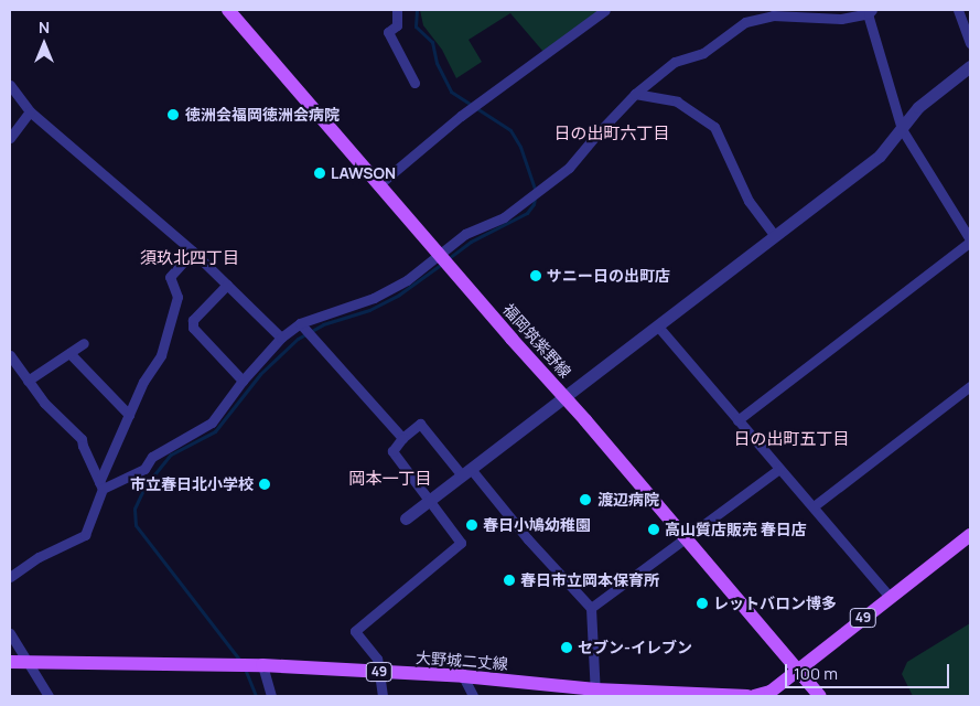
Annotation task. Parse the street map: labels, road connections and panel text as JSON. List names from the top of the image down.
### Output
{
  "streets": {
    "main road": ["福岡筑紫野線", "49", "大野城二丈線"]
  },
  "crossings": [
    ["福岡筑紫野線", "49"]
  ],
  "districts": [
    "日の出町六丁目",
    "須玖北四丁目",
    "日の出町五丁目",
    "岡本一丁目"
  ],
  "places": [
    "徳洲会福岡徳洲会病院",
    "LAWSON",
    "サニー日の出町店",
    "市立春日北小学校",
    "渡辺病院",
    "春日小鳩幼稚園",
    "高山質店販売 春日店",
    "春日市立岡本保育所",
    "レットバロン博多",
    "セブン-イレブン"
  ],
  "scale_bar": "100 m",
  "north": "top"
}
